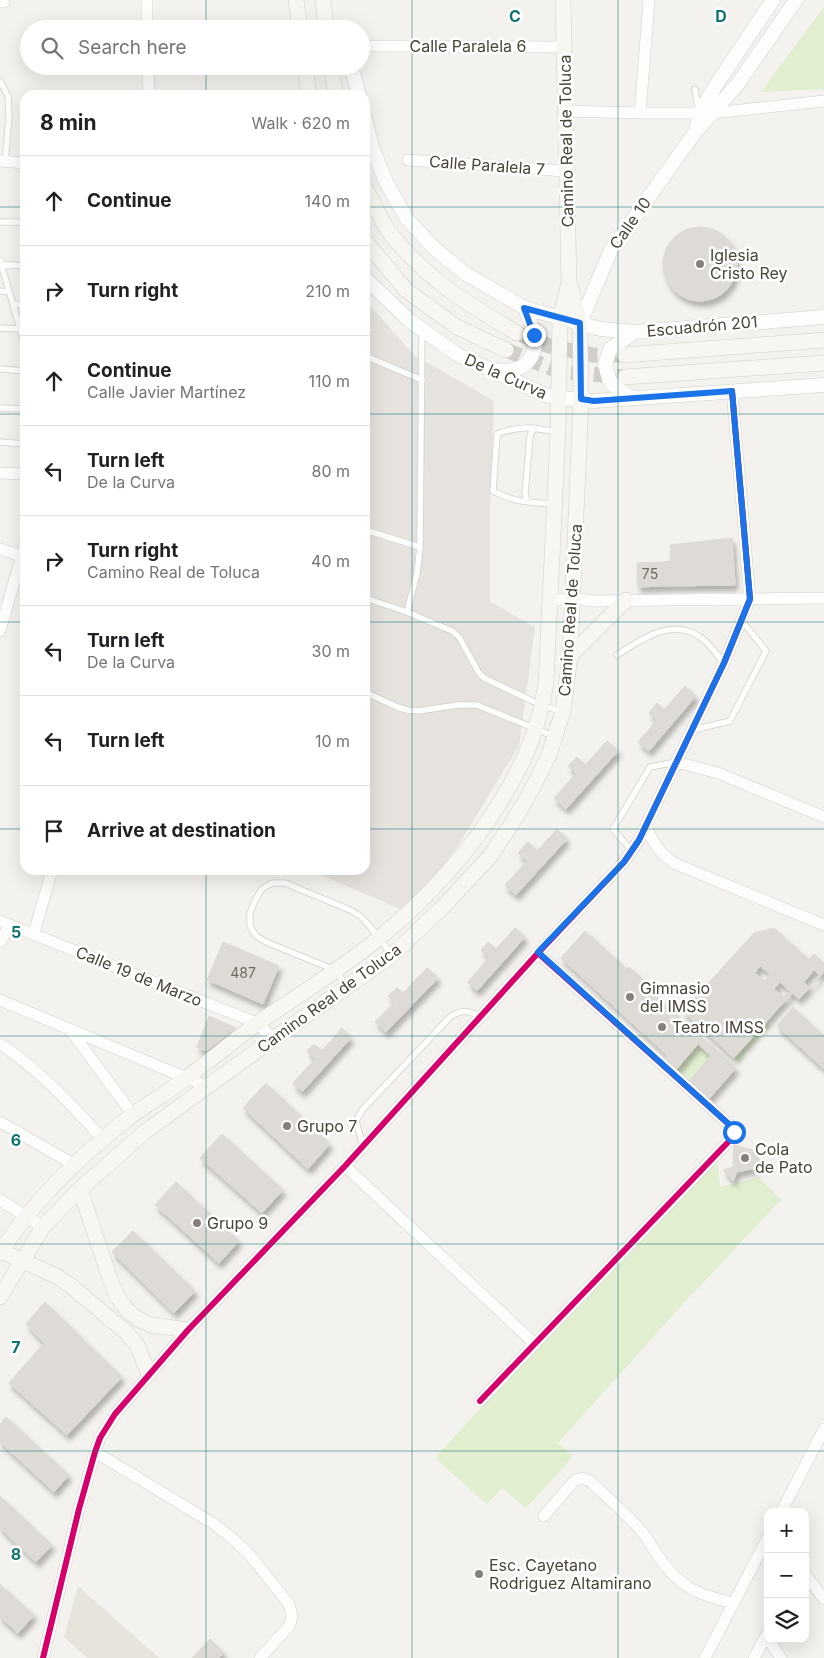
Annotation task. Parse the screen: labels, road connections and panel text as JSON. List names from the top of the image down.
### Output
{
  "streets": {
    "main road": ["Camino Real de Toluca"],
    "street": [
      "Calle Paralela 6",
      "Calle Paralela 7",
      "Calle 10",
      "Escuadrón 201",
      "De la Curva",
      "Calle 19 de Marzo"
    ]
  },
  "crossings": [
    ["Calle Paralela 6", "Camino Real de Toluca"],
    ["Camino Real de Toluca", "Calle Paralela 7"],
    ["Camino Real de Toluca", "Calle 10"],
    ["Camino Real de Toluca", "Escuadrón 201"],
    ["Camino Real de Toluca", "De la Curva"],
    ["Camino Real de Toluca", "Calle 19 de Marzo"],
    ["Calle 10", "Escuadrón 201"]
  ],
  "places": [
    "Iglesia Cristo Rey",
    "Gimnasio del IMSS",
    "Teatro IMSS",
    "Grupo 7",
    "Cola de Pato",
    "Grupo 9",
    "Esc. Cayetano Rodriguez Altamirano"
  ],
  "house_numbers": ["75", "487"],
  "page": {
    "search": "Search here",
    "heading": ["8 min", "Walk · 620 m"],
    "list": [
      ["Continue", "140 m"],
      ["Turn right", "210 m"],
      ["Continue", "Calle Javier Martínez", "110 m"],
      ["Turn left", "De la Curva", "80 m"],
      ["Turn right", "Camino Real de Toluca", "40 m"],
      ["Turn left", "De la Curva", "30 m"],
      ["Turn left", "10 m"],
      "Arrive at destination"
    ],
    "map_buttons": ["+", "−"]
  },
  "grid": {
    "columns": ["C", "D"],
    "rows": [
      "5",
      "6",
      "7",
      "8"
    ]
  }
}
